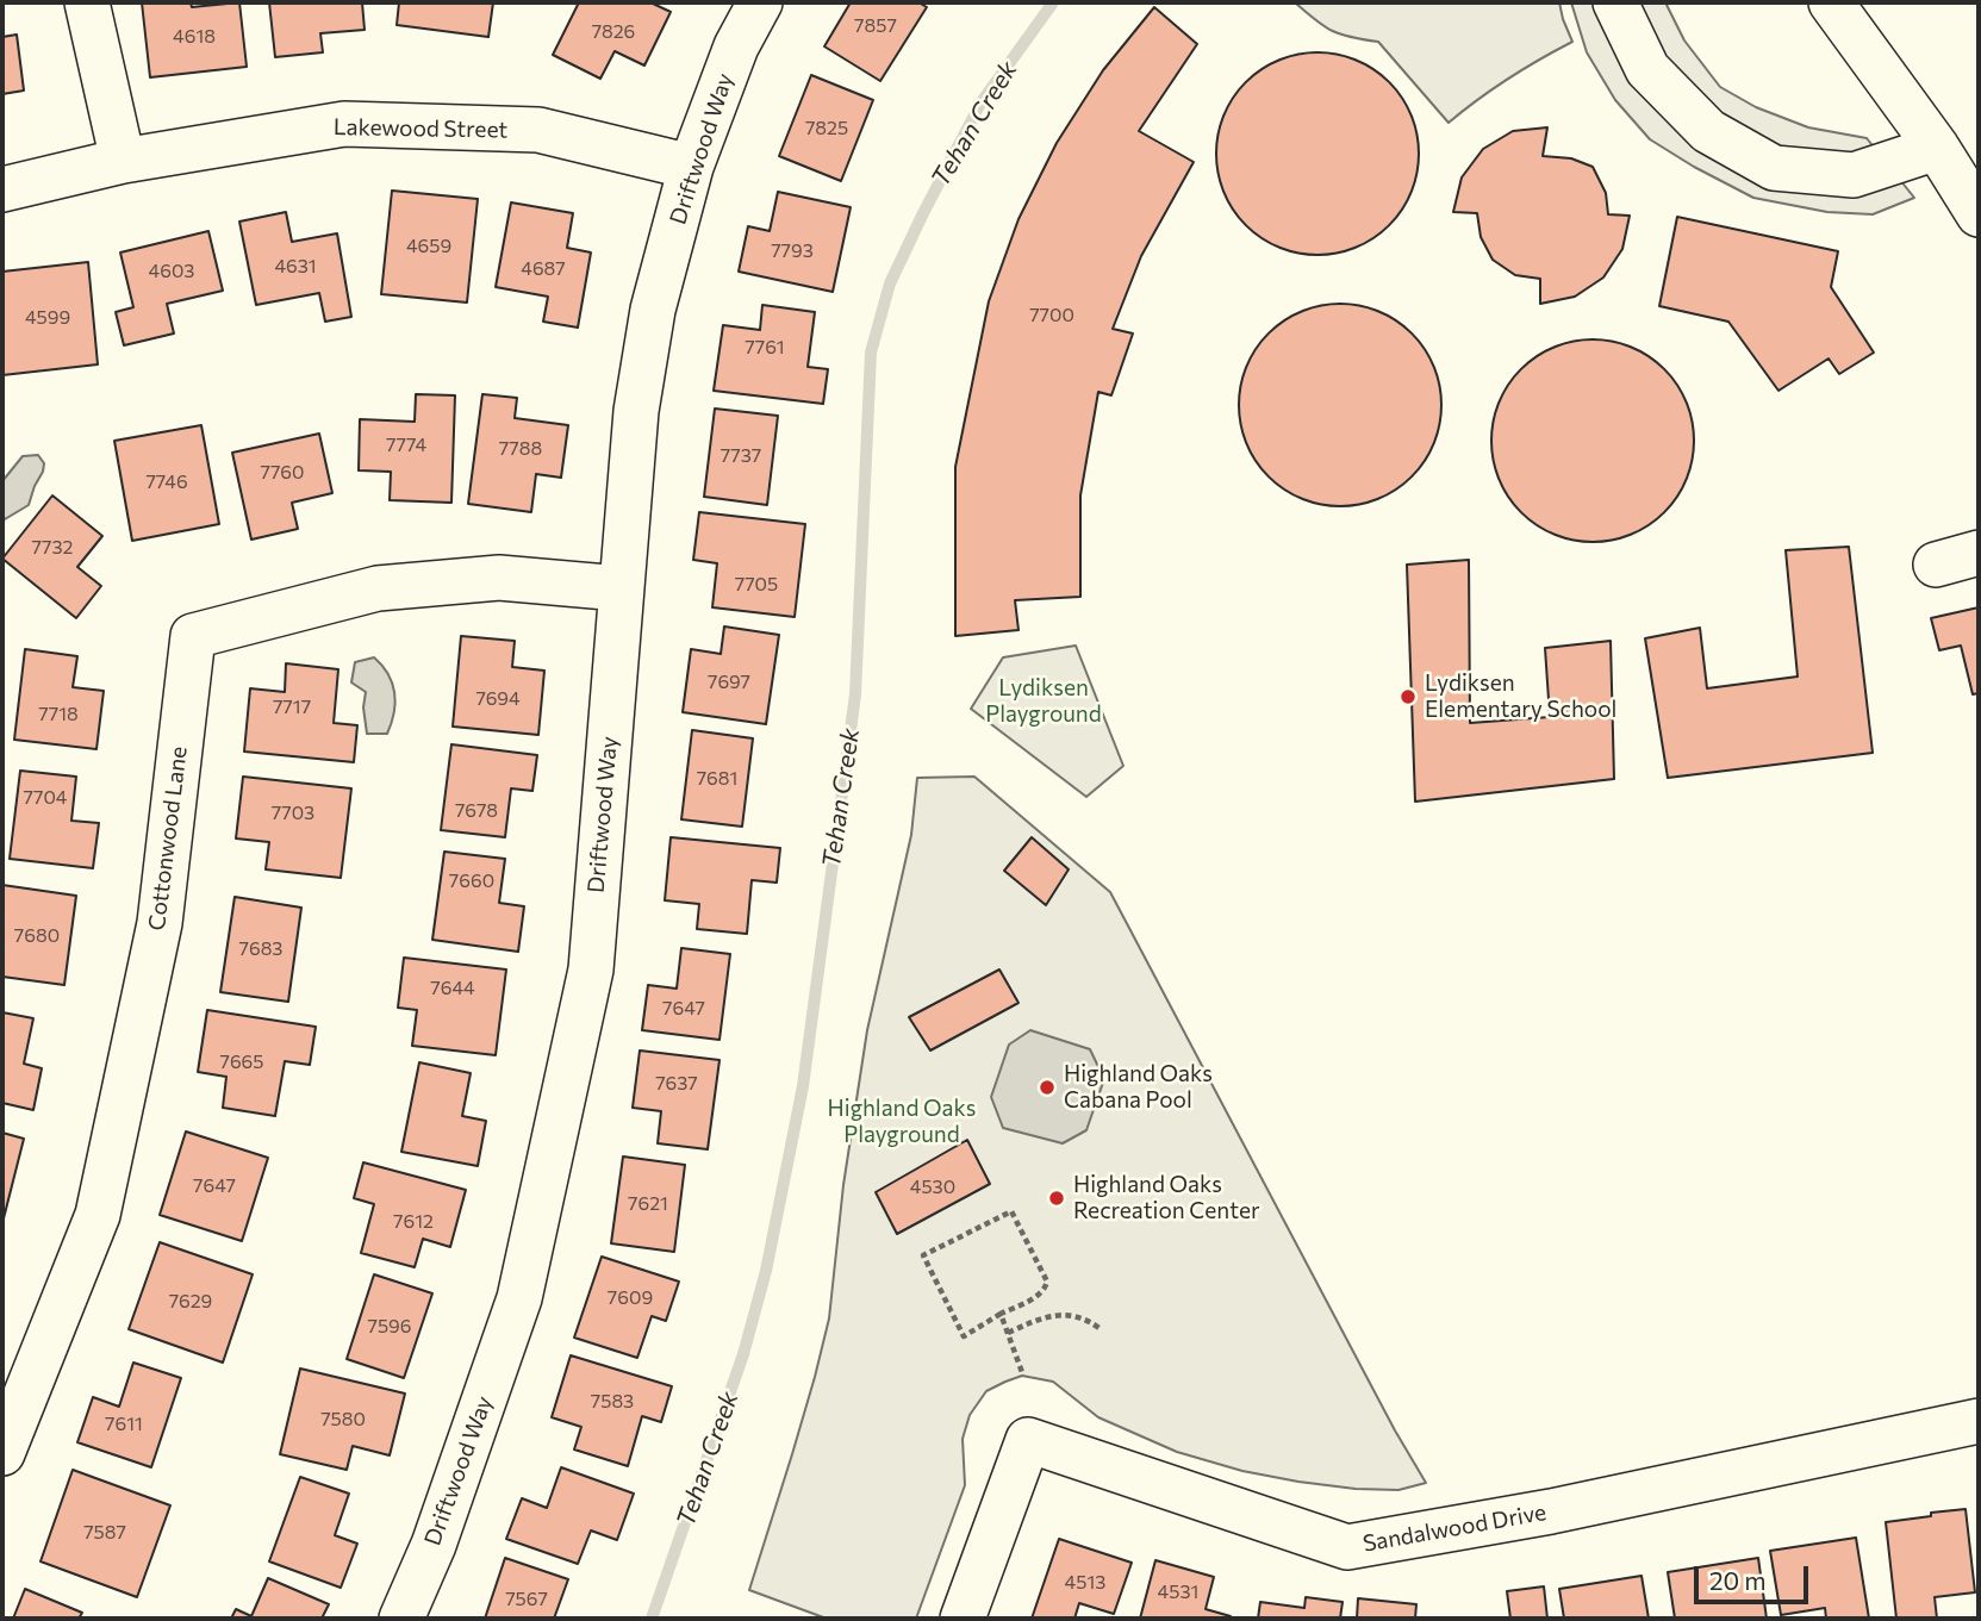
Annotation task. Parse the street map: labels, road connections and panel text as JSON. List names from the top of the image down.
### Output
{
  "streets": {
    "street": [
      "Lakewood Street",
      "Driftwood Way",
      "Cottonwood Lane",
      "Sandalwood Drive"
    ]
  },
  "crossings": [
    ["Lakewood Street", "Driftwood Way"],
    ["Driftwood Way", "Cottonwood Lane"]
  ],
  "water": ["Tehan Creek"],
  "parks": ["Lydiksen Playground", "Highland Oaks Playground"],
  "places": ["Lydiksen Elementary School", "Highland Oaks Cabana Pool", "Highland Oaks Recreation Center"],
  "house_numbers": [
    "7857",
    "7826",
    "4618",
    "7825",
    "4659",
    "7793",
    "4631",
    "4687",
    "4603",
    "7700",
    "4599",
    "7761",
    "7774",
    "7788",
    "7737",
    "7760",
    "7746",
    "7732",
    "7705",
    "7697",
    "7694",
    "7717",
    "7718",
    "7681",
    "7704",
    "7678",
    "7703",
    "7660",
    "7680",
    "7683",
    "7644",
    "7647",
    "7665",
    "7637",
    "7647",
    "4530",
    "7621",
    "7612",
    "7609",
    "7629",
    "7596",
    "7583",
    "7580",
    "7611",
    "7587",
    "4513",
    "4531",
    "7567"
  ],
  "scale_bar": "20 m"
}
